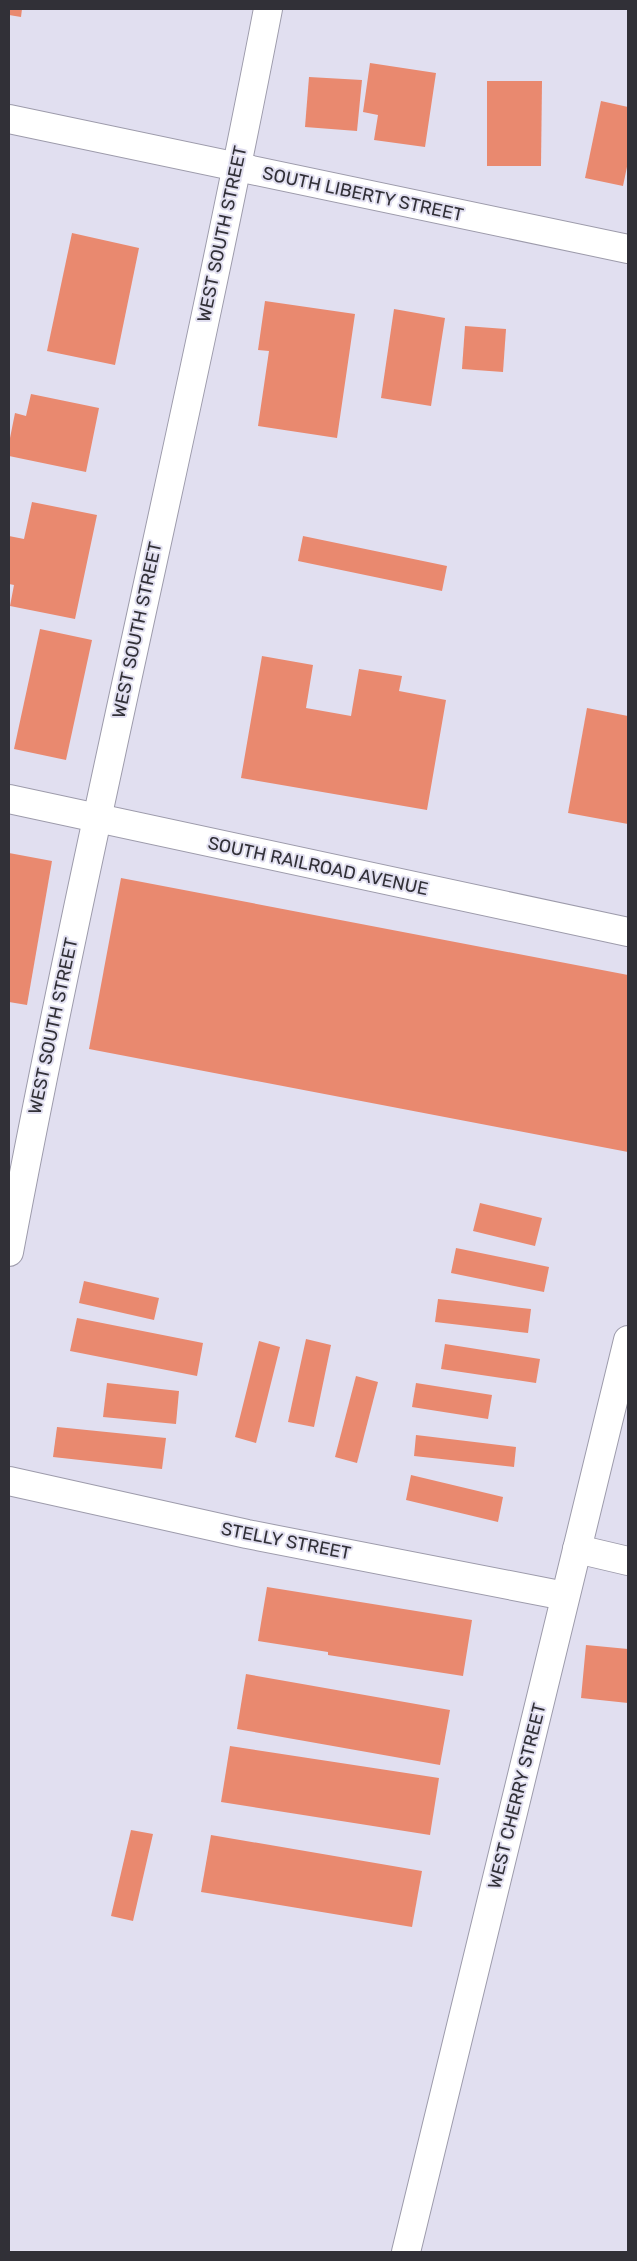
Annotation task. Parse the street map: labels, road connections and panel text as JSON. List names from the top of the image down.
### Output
{
  "streets": {
    "street": [
      "SOUTH LIBERTY STREET",
      "WEST SOUTH STREET",
      "SOUTH RAILROAD AVENUE",
      "STELLY STREET",
      "WEST CHERRY STREET"
    ]
  },
  "crossings": [
    ["SOUTH LIBERTY STREET", "WEST SOUTH STREET"],
    ["WEST SOUTH STREET", "SOUTH RAILROAD AVENUE"],
    ["STELLY STREET", "WEST CHERRY STREET"]
  ]
}
